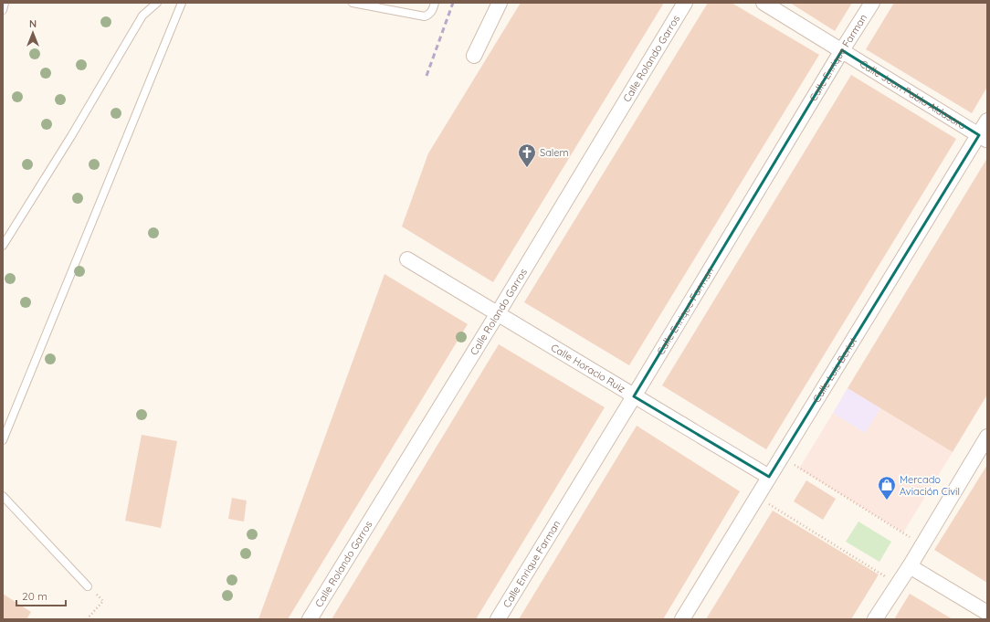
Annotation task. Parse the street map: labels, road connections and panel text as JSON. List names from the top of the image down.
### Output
{
  "streets": {
    "street": [
      "Calle Enrique Farman",
      "Calle Rolando Garros",
      "Calle Juan Pablo Aldasoro",
      "Calle Horacio Ruiz",
      "Calle Luis Beriot"
    ]
  },
  "crossings": [
    ["Calle Enrique Farman", "Calle Juan Pablo Aldasoro"],
    ["Calle Enrique Farman", "Calle Horacio Ruiz"],
    ["Calle Rolando Garros", "Calle Horacio Ruiz"],
    ["Calle Juan Pablo Aldasoro", "Calle Luis Beriot"],
    ["Calle Horacio Ruiz", "Calle Luis Beriot"]
  ],
  "places": {
    "church": ["Salem"],
    "shop": ["Mercado Aviación Civil"]
  },
  "scale_bar": "20 m",
  "north": "top"
}
